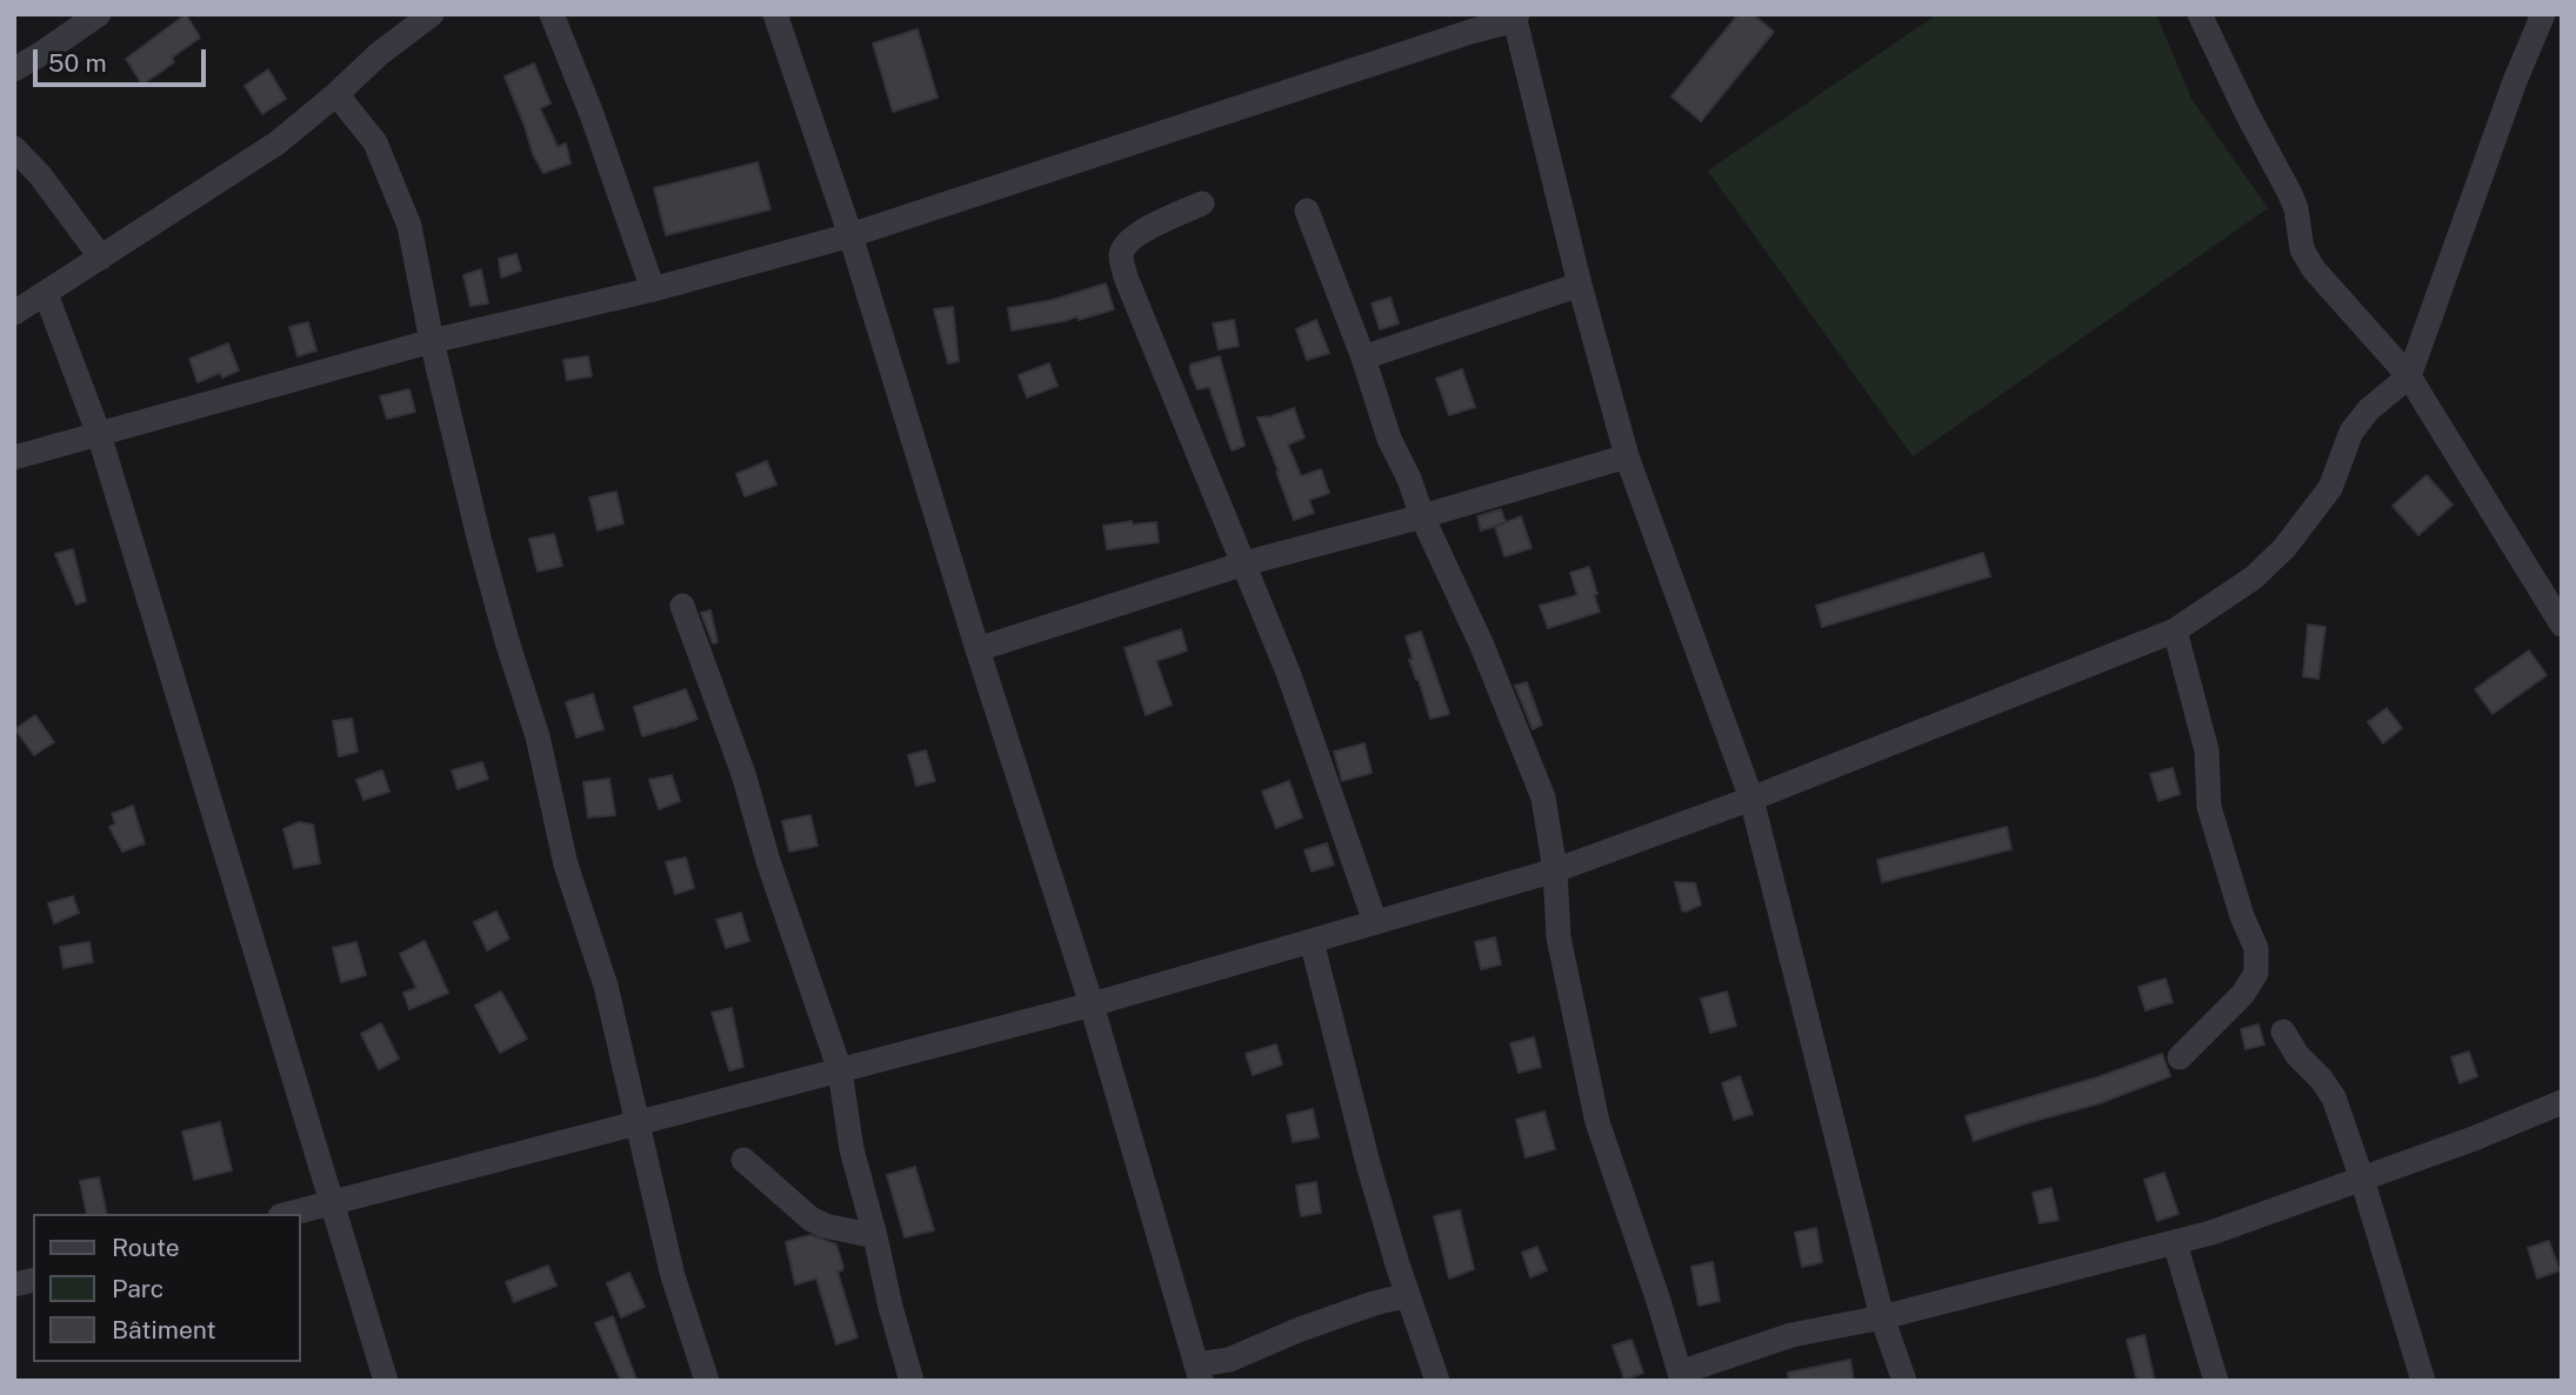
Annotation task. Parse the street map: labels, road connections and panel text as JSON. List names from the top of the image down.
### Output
{
  "legend": ["Route", "Parc", "Bâtiment"],
  "scale_bar": "50 m"
}
